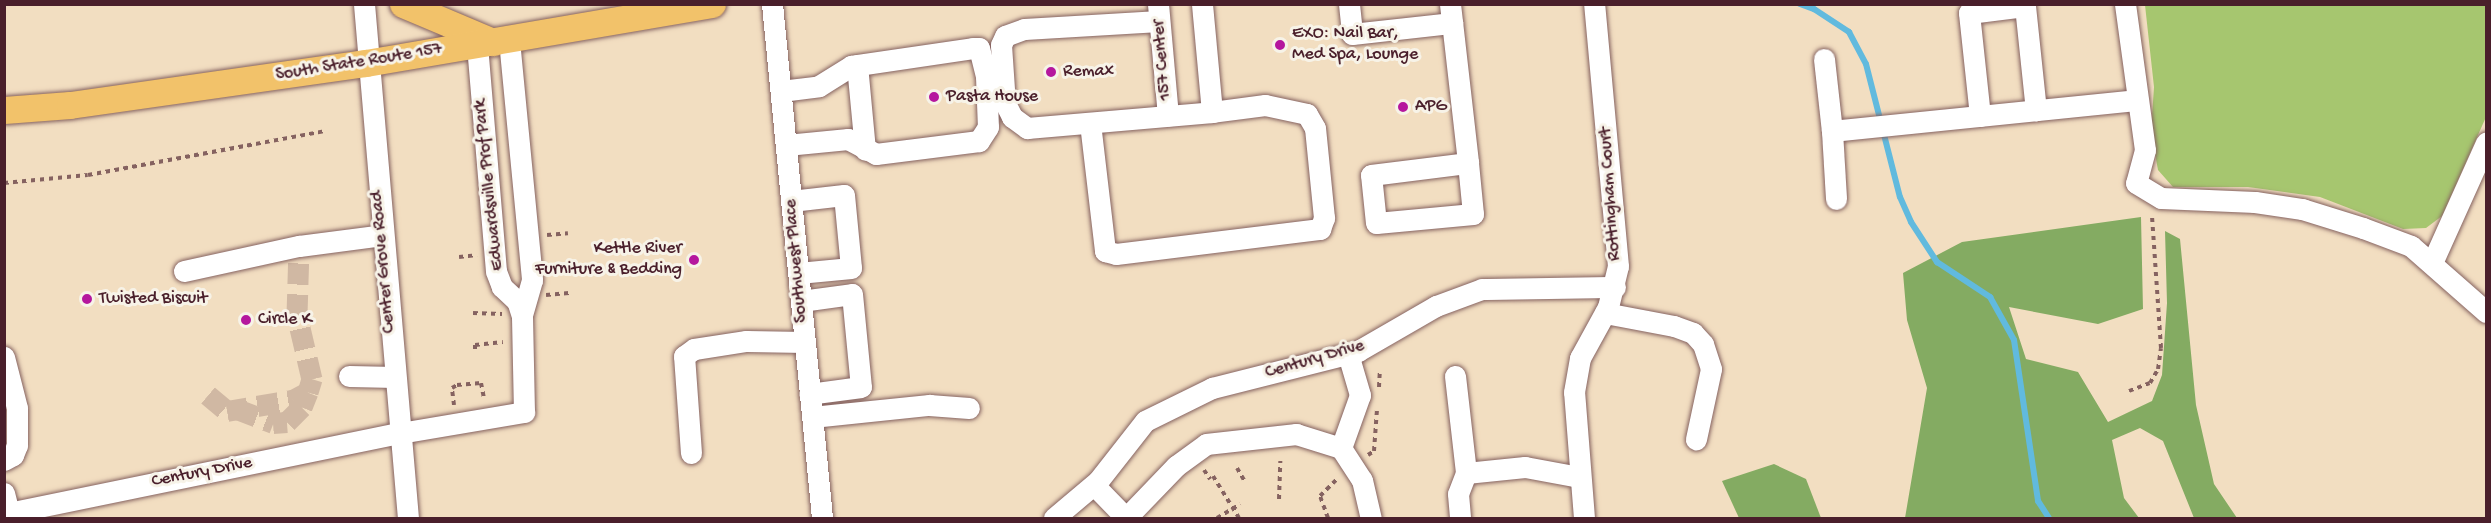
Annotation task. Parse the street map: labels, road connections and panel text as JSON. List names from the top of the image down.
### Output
{
  "streets": {
    "main road": ["South State Route 157"],
    "street": [
      "157 Center",
      "Edwardsville Prof Park",
      "Rottingham Court",
      "Southwest Place",
      "Center Grove Road",
      "Century Drive"
    ]
  },
  "crossings": [
    ["South State Route 157", "Edwardsville Prof Park"],
    ["South State Route 157", "Center Grove Road"],
    ["Edwardsville Prof Park", "Center Grove Road"],
    ["Edwardsville Prof Park", "Century Drive"],
    ["Rottingham Court", "Century Drive"],
    ["Center Grove Road", "Century Drive"]
  ],
  "places": [
    "EXO: Nail Bar, Med Spa, Lounge",
    "Remax",
    "Pasta House",
    "APG",
    "Kettle River Furniture & Bedding",
    "Twisted Biscuit",
    "Circle K"
  ]
}
